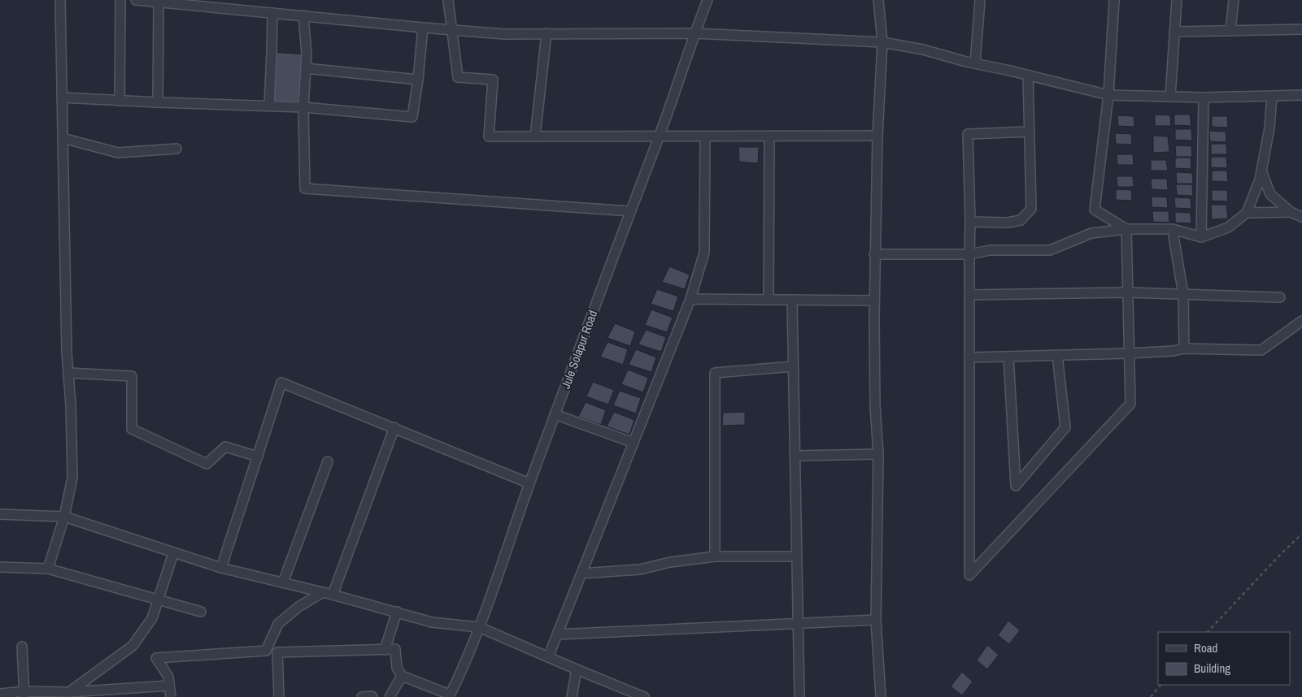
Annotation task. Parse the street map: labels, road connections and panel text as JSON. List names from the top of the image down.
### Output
{
  "streets": {
    "street": ["Jule Solapur Road"]
  },
  "legend": ["Road", "Building"]
}
